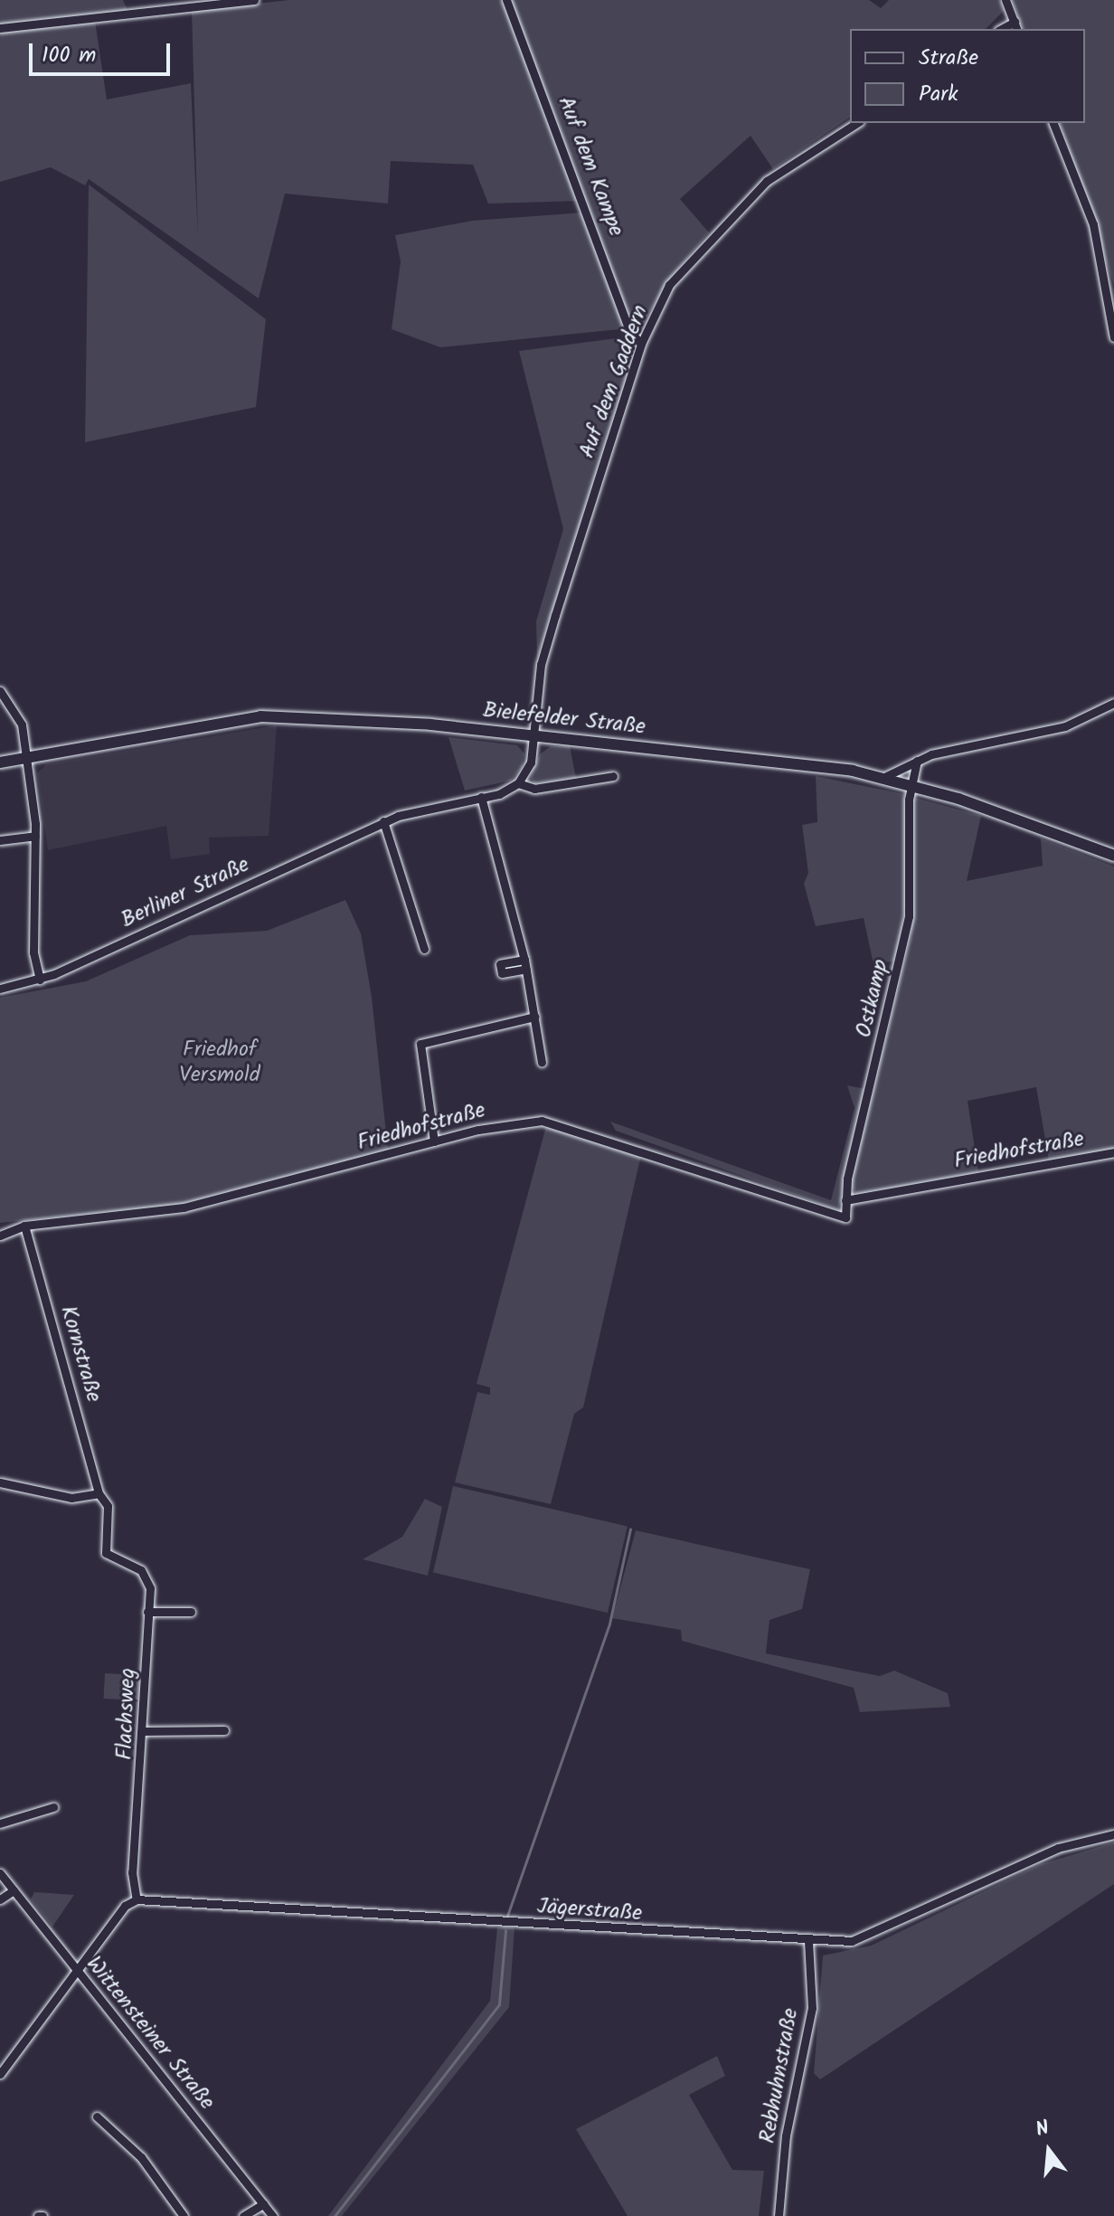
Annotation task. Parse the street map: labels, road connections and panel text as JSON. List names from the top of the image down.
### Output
{
  "streets": {
    "main road": ["Bielefelder Straße"],
    "street": [
      "Auf dem Kampe",
      "Auf dem Gaddern",
      "Berliner Straße",
      "Ostkamp",
      "Friedhofstraße",
      "Kornstraße",
      "Flachsweg",
      "Jägerstraße",
      "Wittensteiner Straße",
      "Rebhuhnstraße"
    ]
  },
  "crossings": [
    ["Auf dem Kampe", "Auf dem Gaddern"],
    ["Auf dem Gaddern", "Bielefelder Straße"],
    ["Bielefelder Straße", "Ostkamp"],
    ["Ostkamp", "Friedhofstraße"],
    ["Friedhofstraße", "Kornstraße"],
    ["Kornstraße", "Flachsweg"],
    ["Flachsweg", "Jägerstraße"],
    ["Jägerstraße", "Rebhuhnstraße"]
  ],
  "parks": ["Friedhof Versmold"],
  "legend": ["Straße", "Park"],
  "scale_bar": "100 m",
  "north": "top"
}
